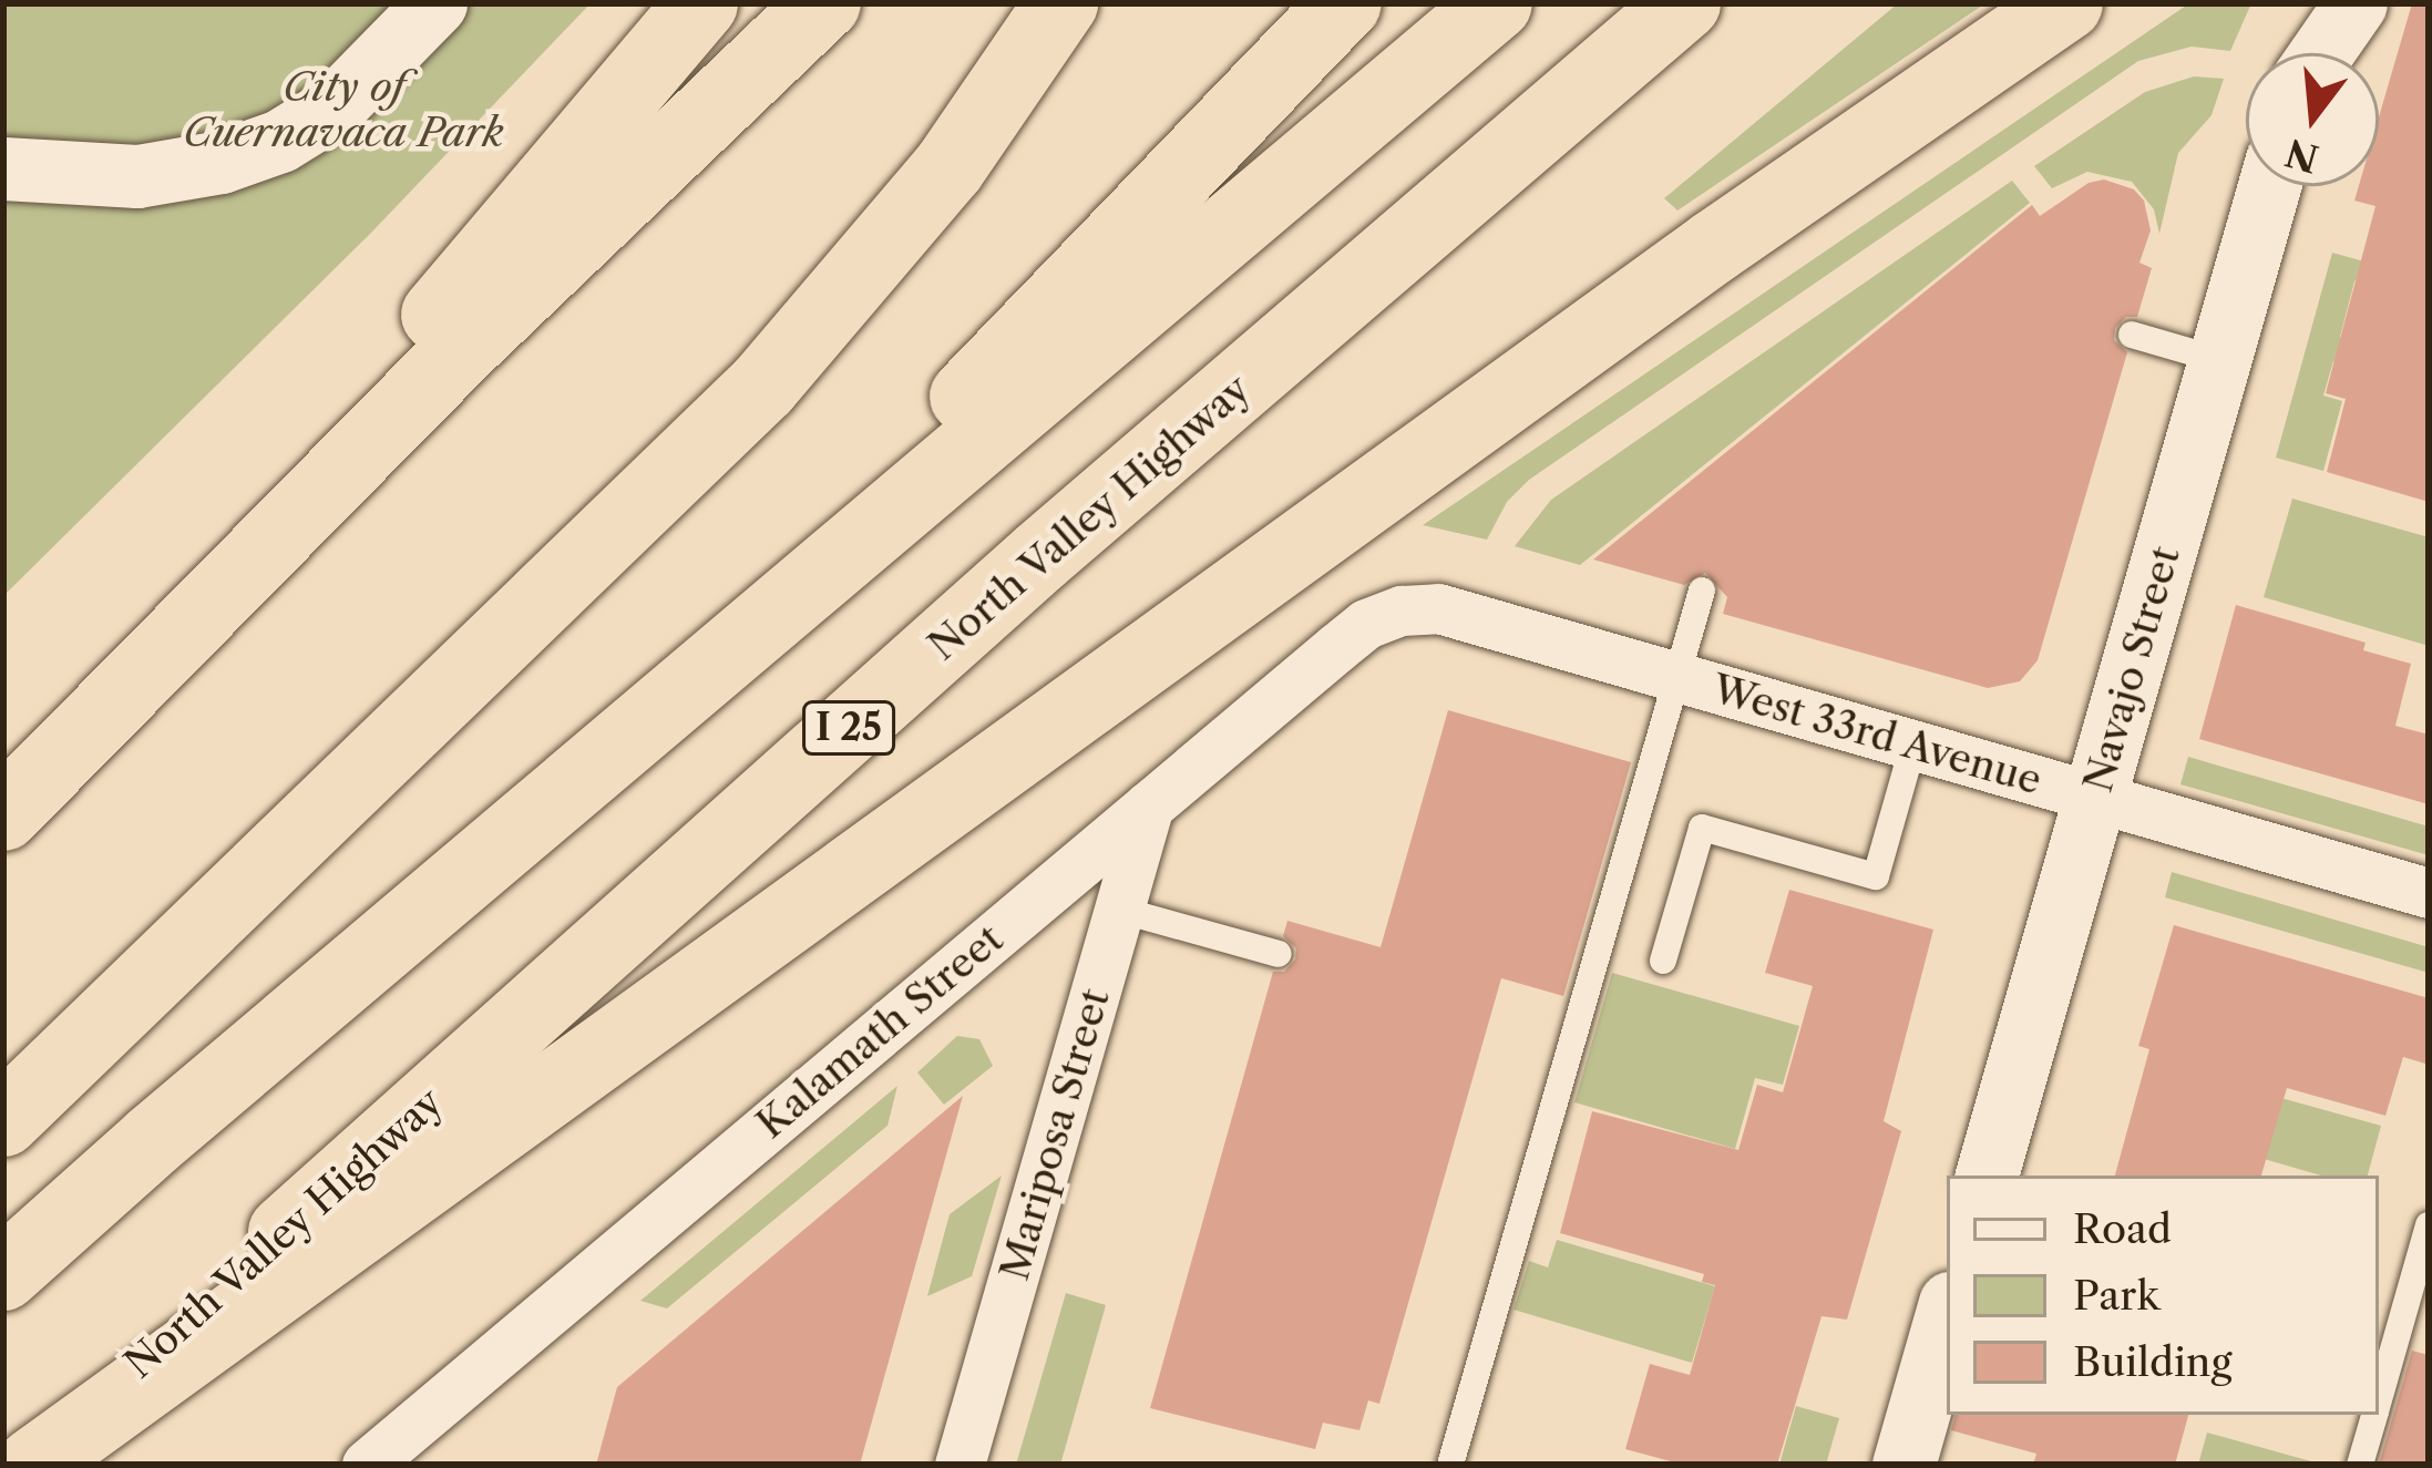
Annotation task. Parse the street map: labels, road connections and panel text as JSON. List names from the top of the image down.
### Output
{
  "streets": {
    "highway": ["North Valley Highway", "I 25"],
    "street": [
      "Navajo Street",
      "West 33rd Avenue",
      "Kalamath Street",
      "Mariposa Street"
    ]
  },
  "crossings": [
    ["Navajo Street", "West 33rd Avenue"],
    ["West 33rd Avenue", "Kalamath Street"],
    ["Kalamath Street", "Mariposa Street"]
  ],
  "parks": ["City of Cuernavaca Park"],
  "legend": ["Road", "Park", "Building"],
  "north": "bottom"
}
